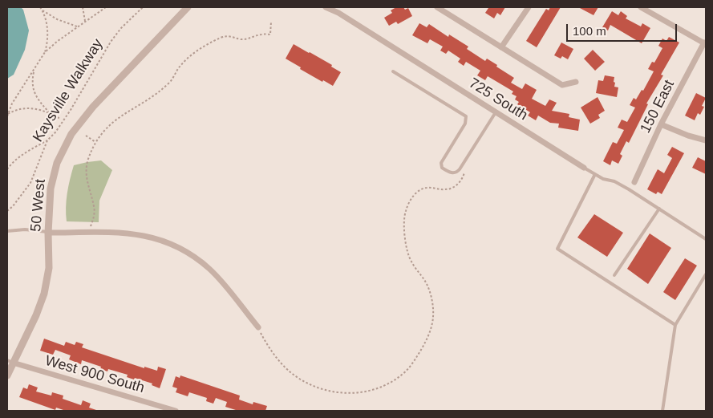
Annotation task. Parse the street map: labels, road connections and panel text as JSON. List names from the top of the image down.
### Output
{
  "streets": {
    "street": [
      "725 South",
      "150 East",
      "50 West",
      "West 900 South"
    ],
    "path": ["Kaysville Walkway"]
  },
  "crossings": [
    ["50 West", "West 900 South"]
  ],
  "scale_bar": "100 m"
}
